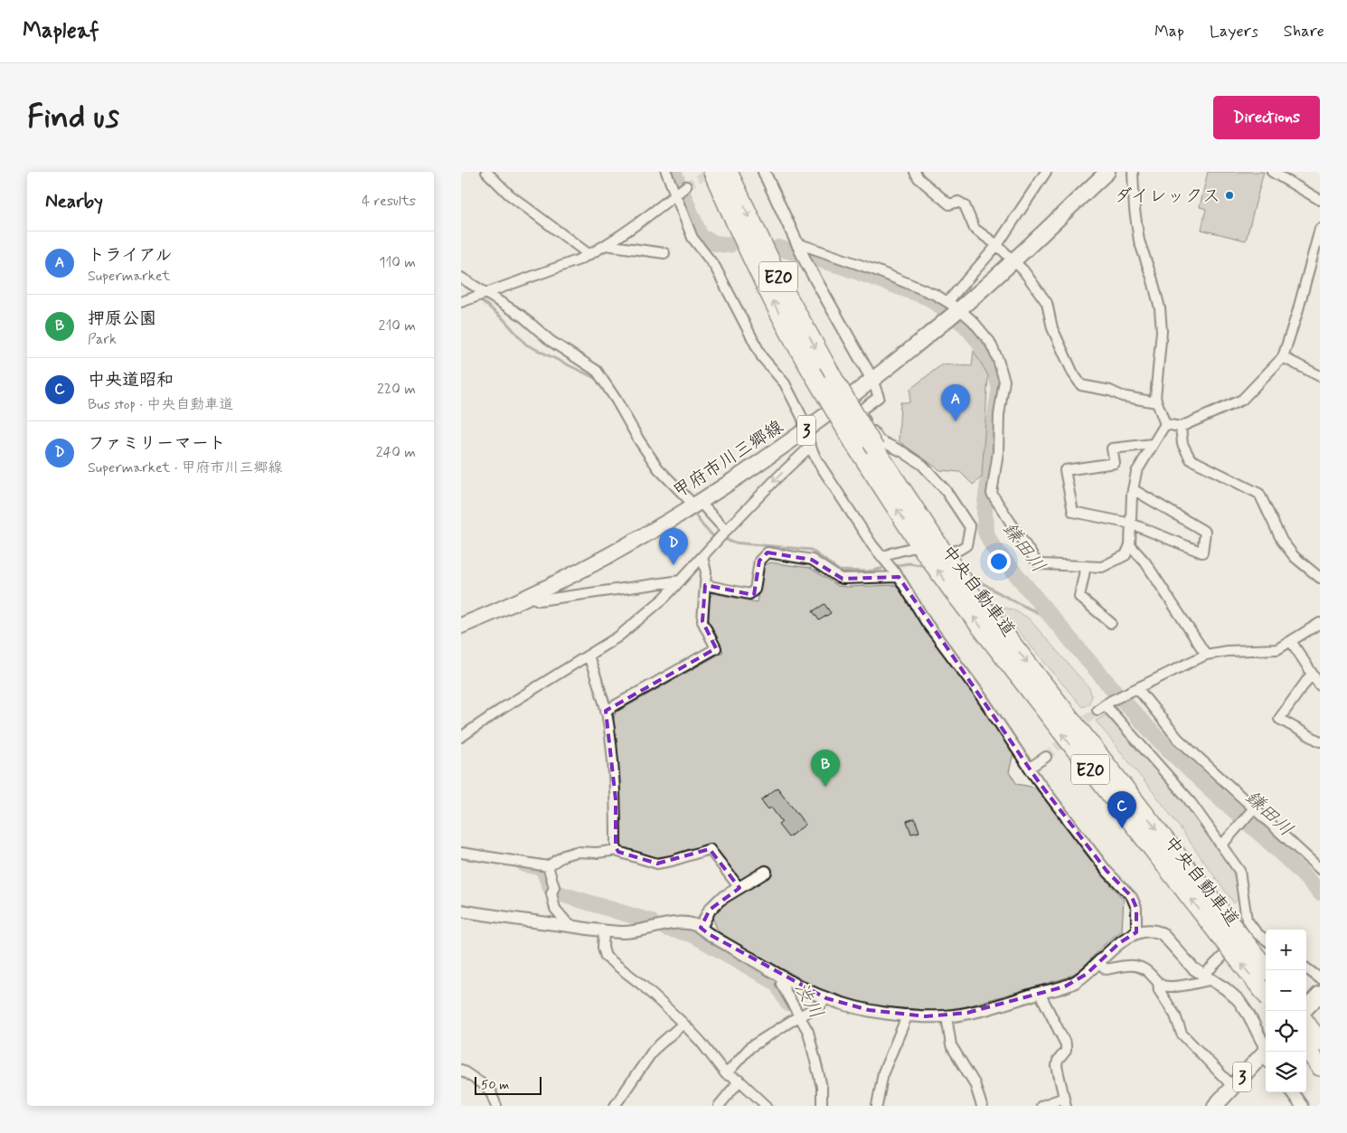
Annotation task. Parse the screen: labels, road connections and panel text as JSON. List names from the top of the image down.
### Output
{
  "streets": {
    "highway": ["E20", "中央自動車道"],
    "main road": ["3", "甲府市川三郷線"]
  },
  "water": ["鎌田川", "渋川"],
  "places": ["ダイレックス"],
  "scale_bar": "50 m",
  "page": {
    "header": "Mapleaf",
    "nav": ["Map", "Layers", "Share"],
    "buttons": "Directions",
    "title": "Find us",
    "heading": ["Nearby", "4 results"],
    "list": [
      {
        "mark": "A",
        "name": "トライアル",
        "note": "Supermarket",
        "value": "110 m"
      },
      {
        "mark": "B",
        "name": "押原公園",
        "note": "Park",
        "value": "210 m"
      },
      {
        "mark": "C",
        "name": "中央道昭和",
        "note": "Bus stop · 中央自動車道",
        "value": "220 m"
      },
      {
        "mark": "D",
        "name": "ファミリーマート",
        "note": "Supermarket · 甲府市川三郷線",
        "value": "240 m"
      }
    ],
    "pins": [
      "A",
      "D",
      "B",
      "C"
    ],
    "map_buttons": ["+", "−"],
    "scale": "50 m"
  }
}
